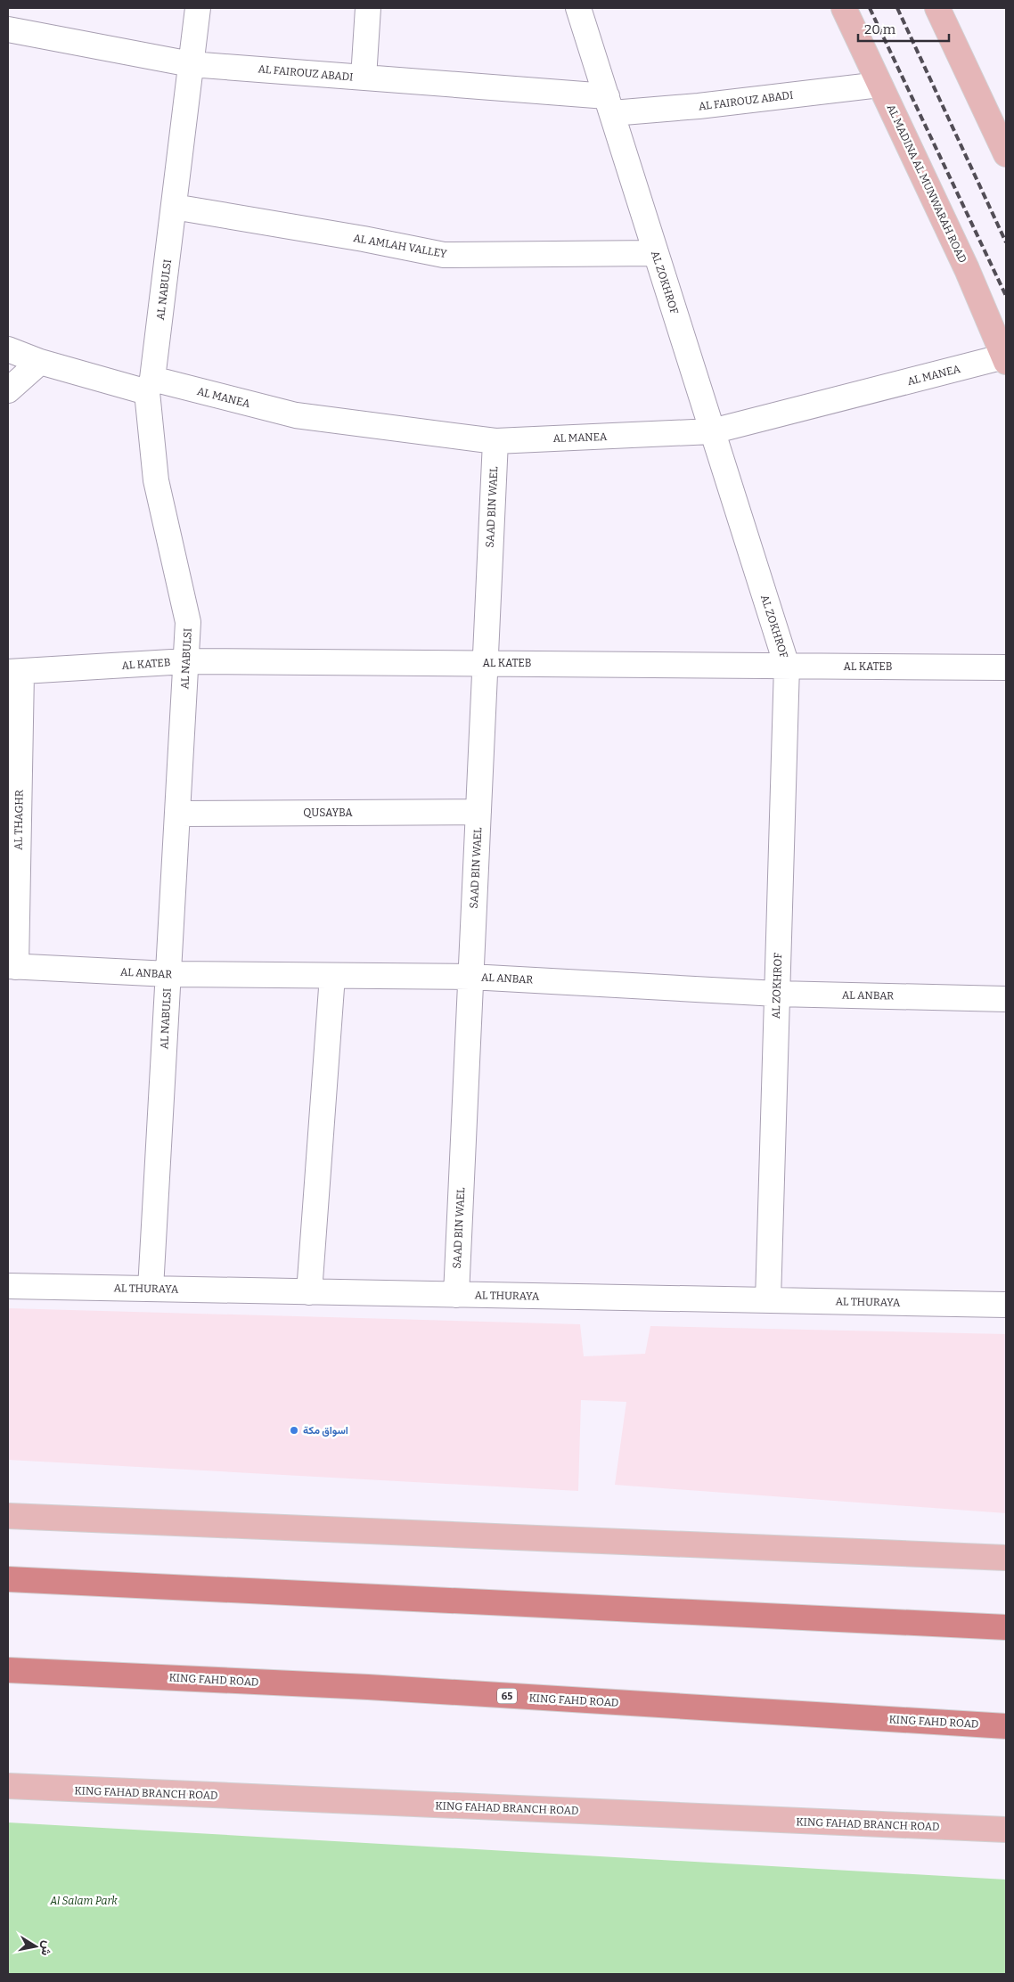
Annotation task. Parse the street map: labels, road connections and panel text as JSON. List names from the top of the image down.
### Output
{
  "streets": {
    "highway": ["KING FAHD ROAD", "65"],
    "main road": ["AL MADINA AL MUNWARAH ROAD", "KING FAHAD BRANCH ROAD"],
    "street": [
      "AL FAIROUZ ABADI",
      "AL AMLAH VALLEY",
      "AL ZOKHROF",
      "AL NABULSI",
      "AL MANEA",
      "SAAD BIN WAEL",
      "AL KATEB",
      "QUSAYBA",
      "AL THAGHR",
      "AL ANBAR",
      "AL THURAYA"
    ]
  },
  "crossings": [
    ["AL FAIROUZ ABADI", "AL MADINA AL MUNWARAH ROAD"],
    ["AL FAIROUZ ABADI", "AL ZOKHROF"],
    ["AL FAIROUZ ABADI", "AL NABULSI"],
    ["AL MADINA AL MUNWARAH ROAD", "AL MANEA"],
    ["AL AMLAH VALLEY", "AL ZOKHROF"],
    ["AL AMLAH VALLEY", "AL NABULSI"],
    ["AL ZOKHROF", "AL MANEA"],
    ["AL ZOKHROF", "AL KATEB"],
    ["AL ZOKHROF", "AL ANBAR"],
    ["AL ZOKHROF", "AL THURAYA"],
    ["AL NABULSI", "AL MANEA"],
    ["AL NABULSI", "AL KATEB"],
    ["AL NABULSI", "QUSAYBA"],
    ["AL NABULSI", "AL ANBAR"],
    ["AL NABULSI", "AL THURAYA"],
    ["AL MANEA", "SAAD BIN WAEL"],
    ["SAAD BIN WAEL", "AL KATEB"],
    ["SAAD BIN WAEL", "QUSAYBA"],
    ["SAAD BIN WAEL", "AL ANBAR"],
    ["SAAD BIN WAEL", "AL THURAYA"],
    ["AL KATEB", "AL THAGHR"],
    ["AL THAGHR", "AL ANBAR"]
  ],
  "parks": ["Al Salam Park"],
  "places": ["اسواق مكة"],
  "scale_bar": "20 m",
  "north": "right"
}
